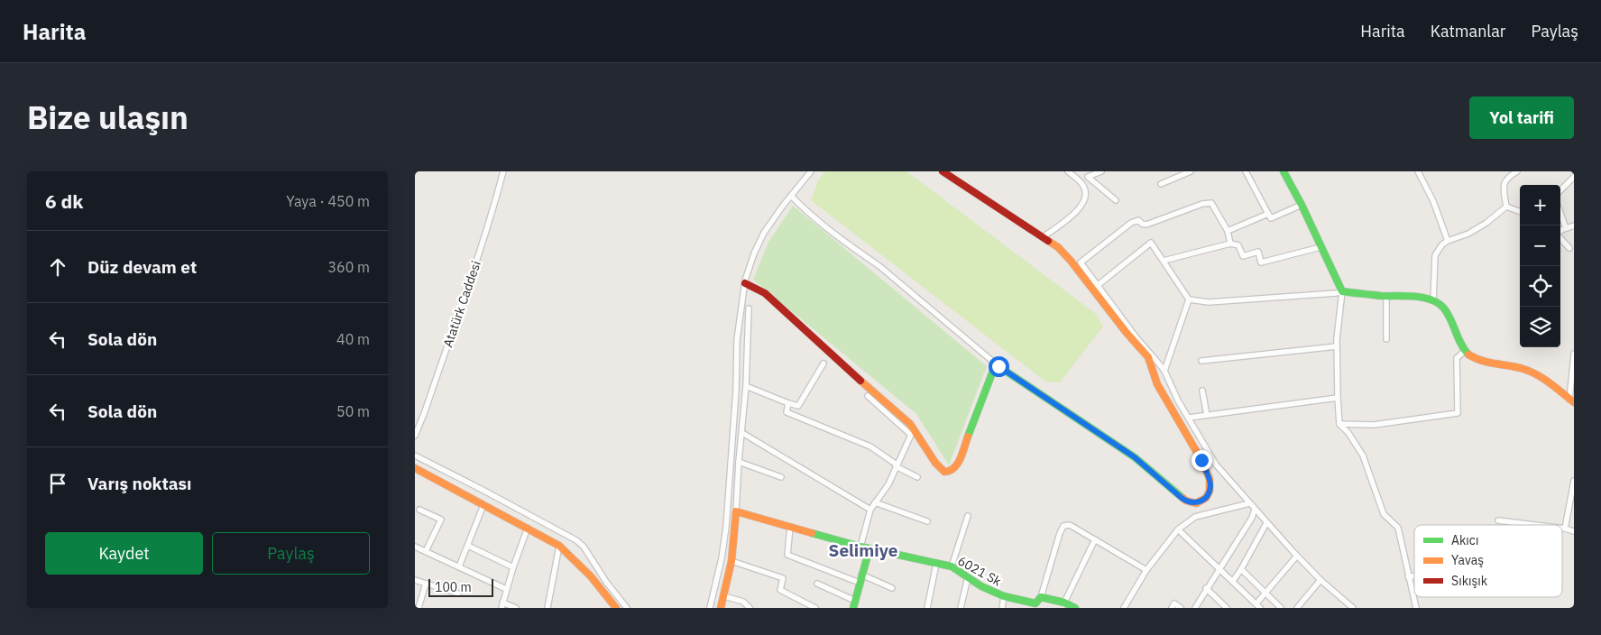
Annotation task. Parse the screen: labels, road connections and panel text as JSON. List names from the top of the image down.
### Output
{
  "streets": {
    "street": ["Atatürk Caddesi", "6021 Sk"]
  },
  "districts": ["Selimiye"],
  "legend": ["Akıcı", "Yavaş", "Sıkışık"],
  "scale_bar": "100 m",
  "page": {
    "header": "Harita",
    "nav": ["Harita", "Katmanlar", "Paylaş"],
    "title": "Bize ulaşın",
    "buttons": [
      "Yol tarifi",
      ["Kaydet", "Paylaş"]
    ],
    "heading": ["6 dk", "Yaya · 450 m"],
    "map_buttons": ["+", "−"],
    "list": [
      ["Düz devam et", "360 m"],
      ["Sola dön", "40 m"],
      ["Sola dön", "50 m"],
      "Varış noktası"
    ],
    "scale": "100 m"
  }
}
